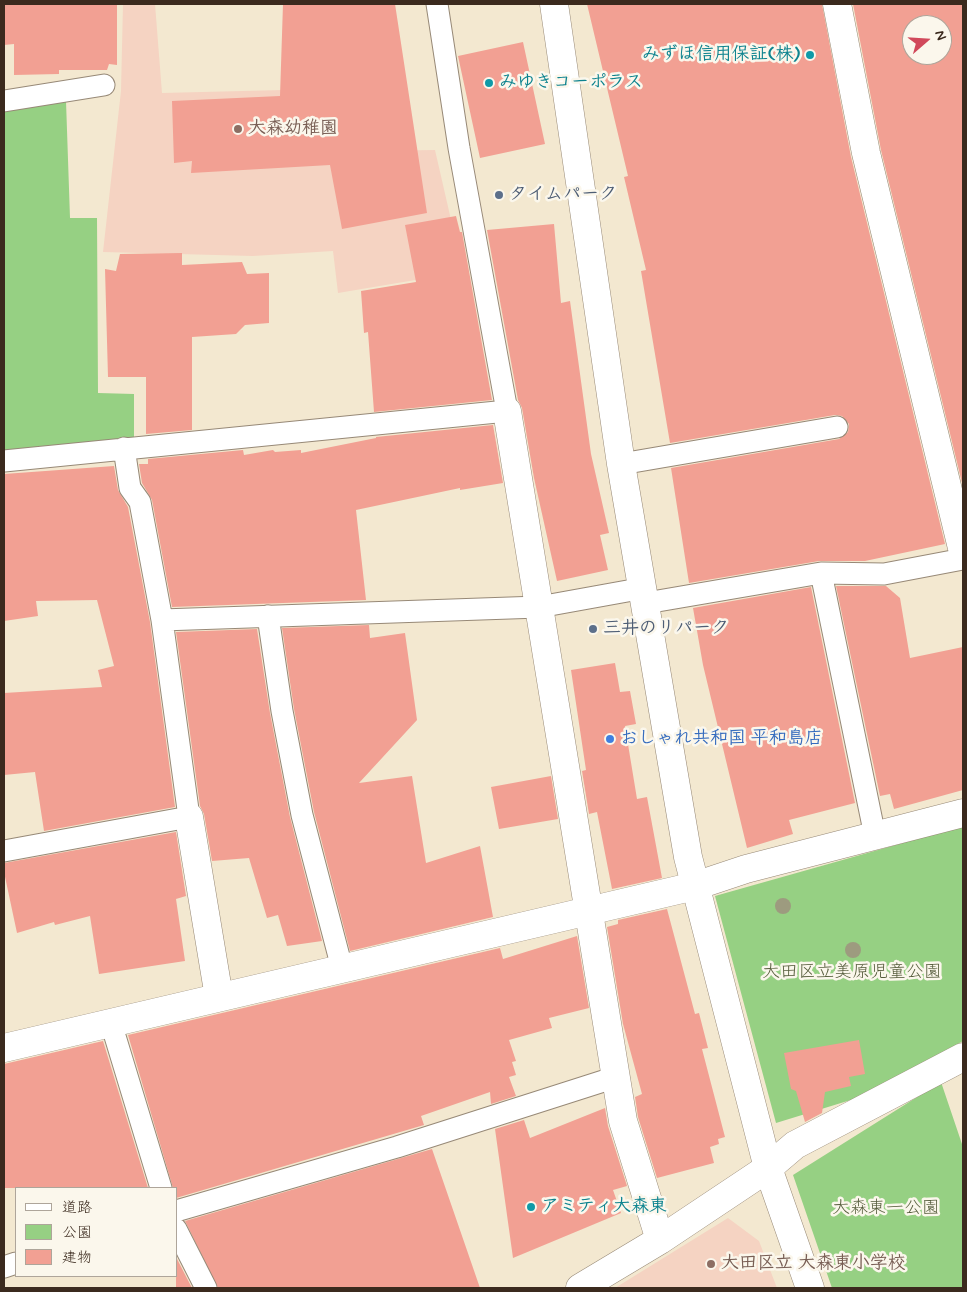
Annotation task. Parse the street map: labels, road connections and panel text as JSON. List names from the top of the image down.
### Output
{
  "parks": ["大田区立美原児童公園", "大森東一公園"],
  "places": [
    "みずほ信用保証(株)",
    "みゆきコーポラス",
    "大森幼稚園",
    "タイムパーク",
    "三井のリパーク",
    "おしゃれ共和国 平和島店",
    "アミティ大森東",
    "大田区立 大森東小学校"
  ],
  "legend": ["道路", "公園", "建物"],
  "north": "right"
}
